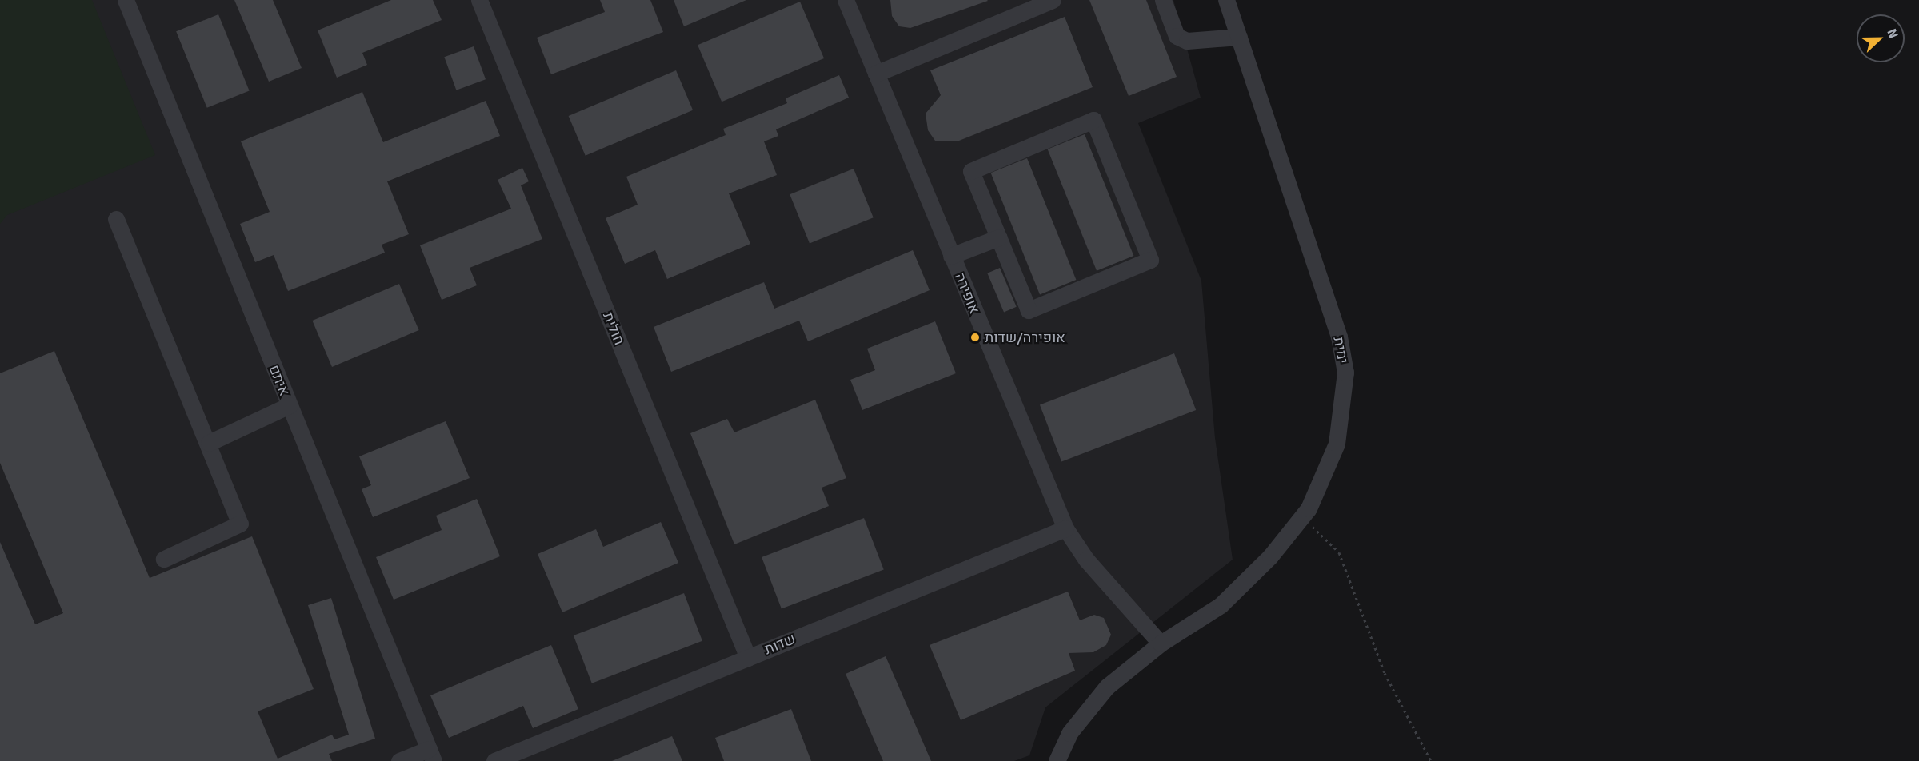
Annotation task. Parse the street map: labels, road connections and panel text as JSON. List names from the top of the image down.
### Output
{
  "streets": {
    "street": [
      "אופירה",
      "חולית",
      "ימית",
      "איתם",
      "שדות"
    ]
  },
  "crossings": [
    ["אופירה", "ימית"],
    ["אופירה", "שדות"],
    ["חולית", "שדות"]
  ],
  "places": ["אופירה/שדות"],
  "north": "right"
}
